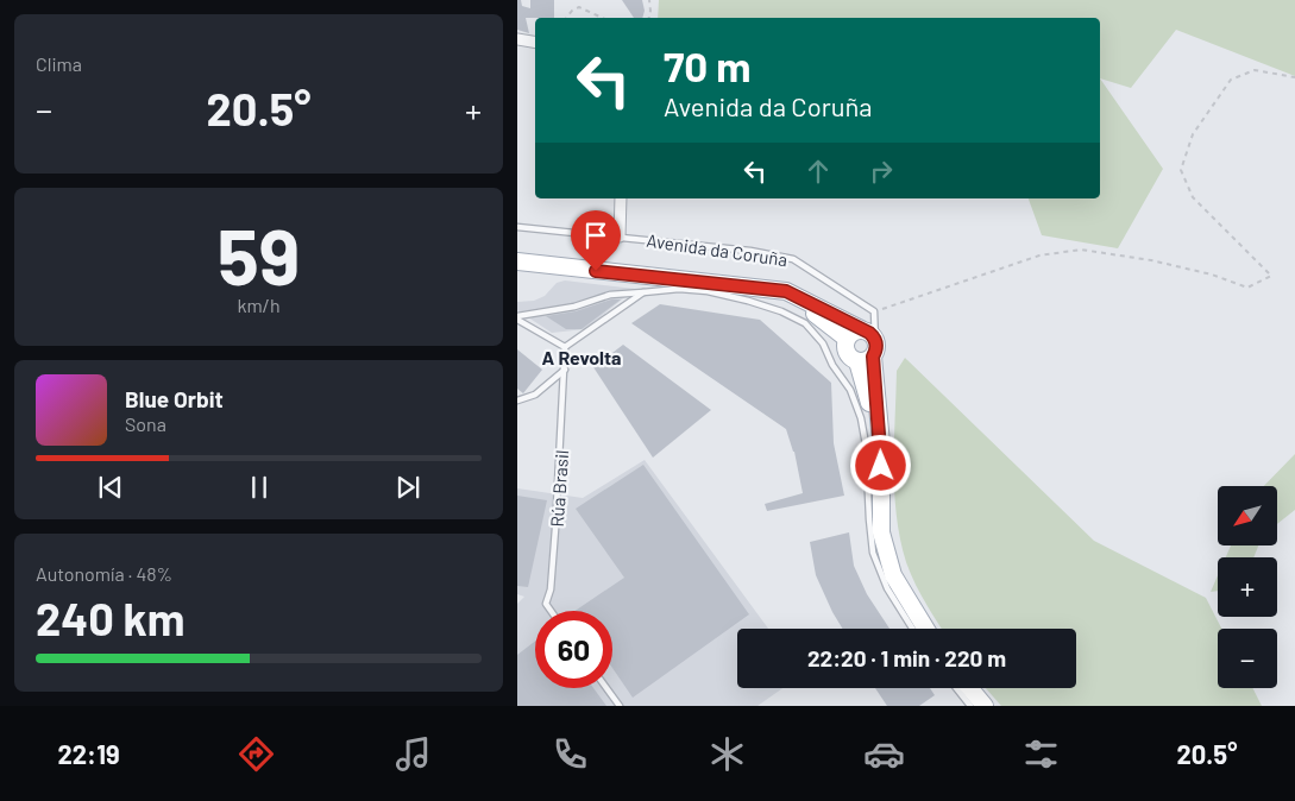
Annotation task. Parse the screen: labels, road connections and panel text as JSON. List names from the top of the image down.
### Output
{
  "streets": {
    "main road": ["Avenida da Coruña"],
    "lane": ["Rúa Brasil"]
  },
  "crossings": [
    ["Avenida da Coruña", "Rúa Brasil"]
  ],
  "districts": ["A Revolta"],
  "north": "bottom left",
  "page": {
    "tile": [
      "Clima",
      ["59", "km/h"],
      ["Autonomía · 48%", "240 km"]
    ],
    "turn": ["70 m", "Avenida da Coruña"],
    "heat": ["−", "20.5°", "+"],
    "song": ["Blue Orbit", "Sona"],
    "map_buttons": ["+", "−"],
    "limit": "60",
    "trip": "22:20 · 1 min · 220 m",
    "tabs": ["22:19", "20.5°"]
  }
}
